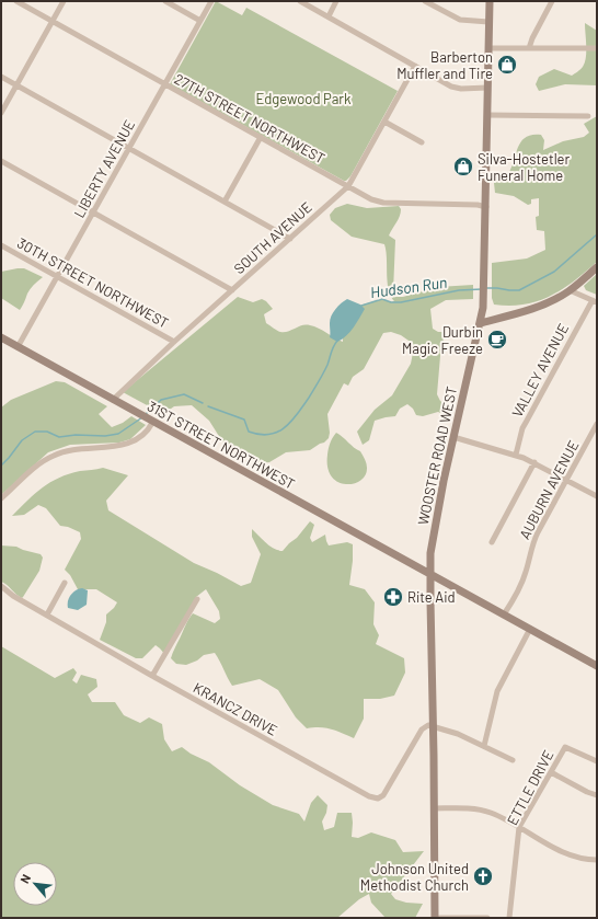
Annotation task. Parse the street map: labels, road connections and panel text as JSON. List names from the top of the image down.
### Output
{
  "streets": {
    "main road": ["31ST STREET NORTHWEST", "WOOSTER ROAD WEST"],
    "street": [
      "27TH STREET NORTHWEST",
      "LIBERTY AVENUE",
      "SOUTH AVENUE",
      "30TH STREET NORTHWEST",
      "VALLEY AVENUE",
      "AUBURN AVENUE",
      "KRANCZ DRIVE",
      "ETTLE DRIVE"
    ]
  },
  "crossings": [
    ["27TH STREET NORTHWEST", "LIBERTY AVENUE"],
    ["27TH STREET NORTHWEST", "SOUTH AVENUE"],
    ["27TH STREET NORTHWEST", "WOOSTER ROAD WEST"],
    ["LIBERTY AVENUE", "30TH STREET NORTHWEST"],
    ["LIBERTY AVENUE", "31ST STREET NORTHWEST"],
    ["SOUTH AVENUE", "30TH STREET NORTHWEST"],
    ["SOUTH AVENUE", "31ST STREET NORTHWEST"],
    ["31ST STREET NORTHWEST", "WOOSTER ROAD WEST"],
    ["31ST STREET NORTHWEST", "AUBURN AVENUE"],
    ["WOOSTER ROAD WEST", "KRANCZ DRIVE"]
  ],
  "water": ["Hudson Run"],
  "parks": ["Edgewood Park"],
  "places": {
    "shop": ["Barberton Muffler and Tire", "Silva-Hostetler Funeral Home"],
    "cafe": ["Durbin Magic Freeze"],
    "pharmacy": ["Rite Aid"],
    "church": ["Johnson United Methodist Church"]
  },
  "north": "top left"
}
